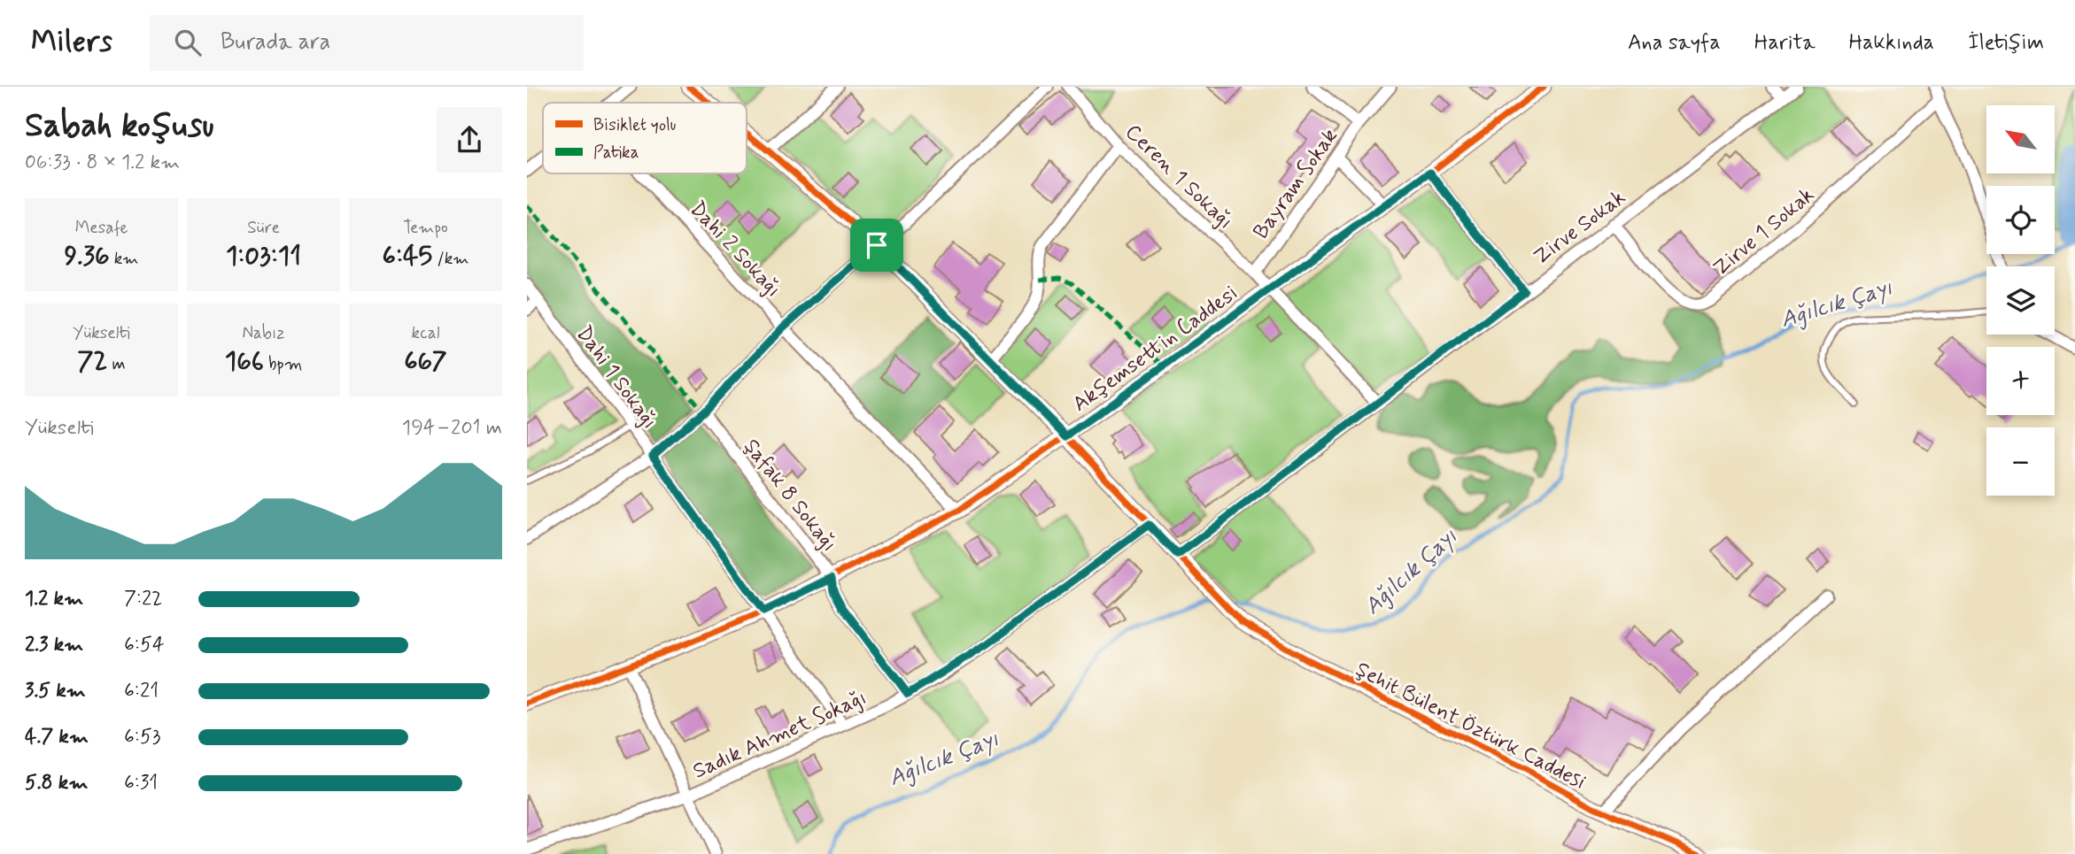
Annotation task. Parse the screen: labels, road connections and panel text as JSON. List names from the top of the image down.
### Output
{
  "streets": {
    "street": [
      "Ceren 1 Sokağı",
      "Bayram Sokak",
      "Zirve Sokak",
      "Zirve 1 Sokak",
      "Dahi 2 Sokağı",
      "Akşemsettin Caddesi",
      "Dahi 1 Sokağı",
      "Şafak 8 Sokağı",
      "Şehit Bülent Öztürk Caddesi",
      "Sadık Ahmet Sokağı"
    ]
  },
  "crossings": [
    ["Ceren 1 Sokağı", "Bayram Sokak"],
    ["Ceren 1 Sokağı", "Zirve Sokak"],
    ["Ceren 1 Sokağı", "Akşemsettin Caddesi"],
    ["Zirve Sokak", "Zirve 1 Sokak"],
    ["Zirve Sokak", "Şehit Bülent Öztürk Caddesi"],
    ["Dahi 2 Sokağı", "Akşemsettin Caddesi"],
    ["Akşemsettin Caddesi", "Dahi 1 Sokağı"],
    ["Akşemsettin Caddesi", "Şafak 8 Sokağı"],
    ["Dahi 1 Sokağı", "Sadık Ahmet Sokağı"],
    ["Şafak 8 Sokağı", "Sadık Ahmet Sokağı"]
  ],
  "water": ["Ağılcık Çayı"],
  "legend": ["Bisiklet yolu", "Patika"],
  "north": "top left",
  "page": {
    "header": "Milers",
    "search": "Burada ara",
    "nav": [
      "Ana sayfa",
      "Harita",
      "Hakkında",
      "İletişim"
    ],
    "heading": ["Sabah koşusu", "06:33 · 8 × 1.2 km"],
    "map_buttons": ["+", "−"],
    "stats": [
      ["Mesafe", "9.36 km"],
      ["Süre", "1:03:11"],
      ["Tempo", "6:45 /km"],
      ["Yükselti", "72 m"],
      ["Nabız", "166 bpm"],
      ["kcal", "667"]
    ],
    "chart": ["Yükselti", "194–201 m"],
    "list": [
      {
        "name": "1.2 km",
        "note": "7:22"
      },
      {
        "name": "2.3 km",
        "note": "6:54"
      },
      {
        "name": "3.5 km",
        "note": "6:21"
      },
      {
        "name": "4.7 km",
        "note": "6:53"
      },
      {
        "name": "5.8 km",
        "note": "6:31"
      }
    ]
  }
}
